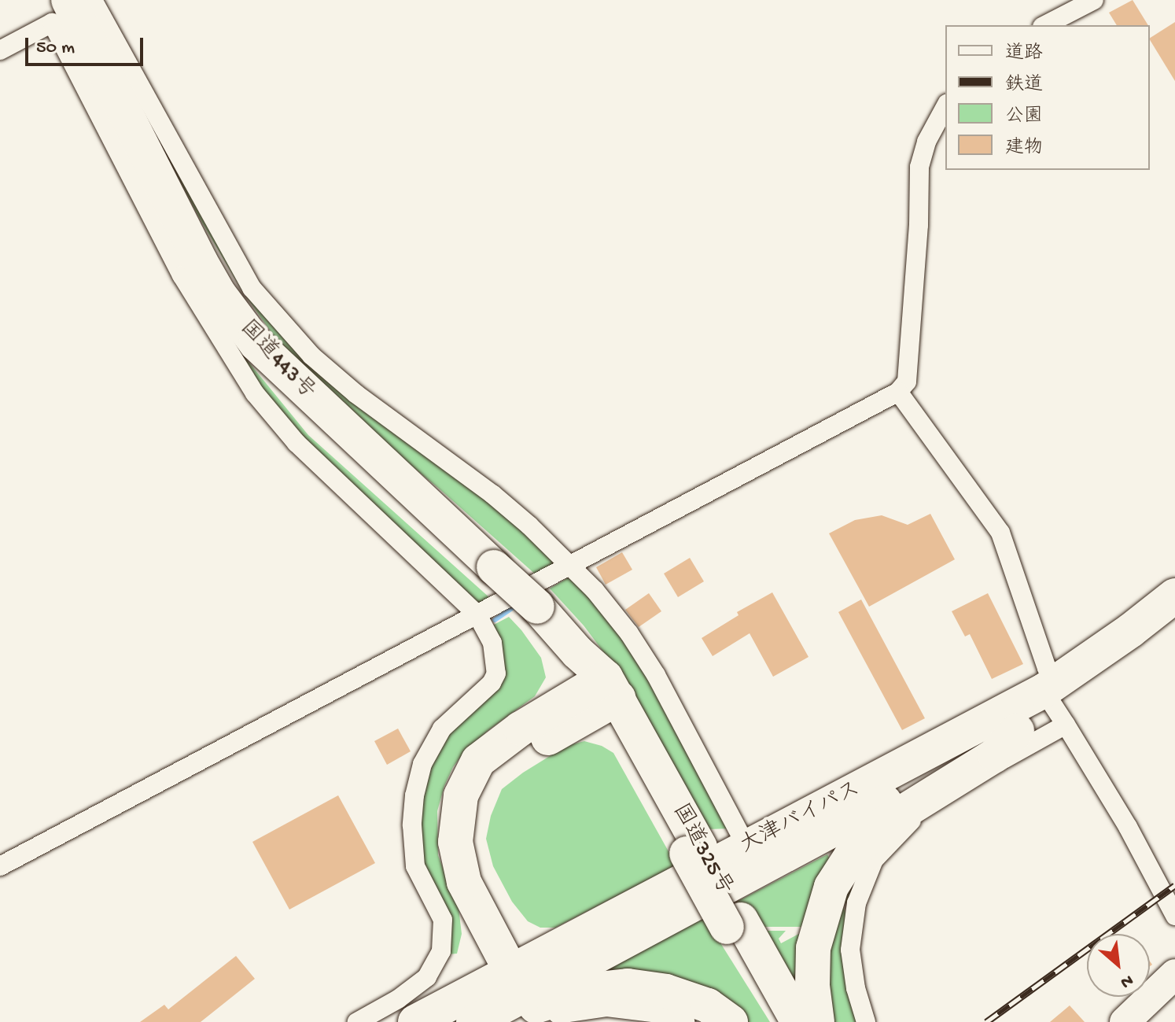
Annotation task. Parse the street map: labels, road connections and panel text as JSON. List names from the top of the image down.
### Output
{
  "streets": {
    "highway": ["国道443号", "大津バイパス", "国道325号"]
  },
  "crossings": [
    ["国道443号", "国道325号"]
  ],
  "legend": [
    "道路",
    "鉄道",
    "公園",
    "建物"
  ],
  "scale_bar": "50 m",
  "north": "bottom right"
}
